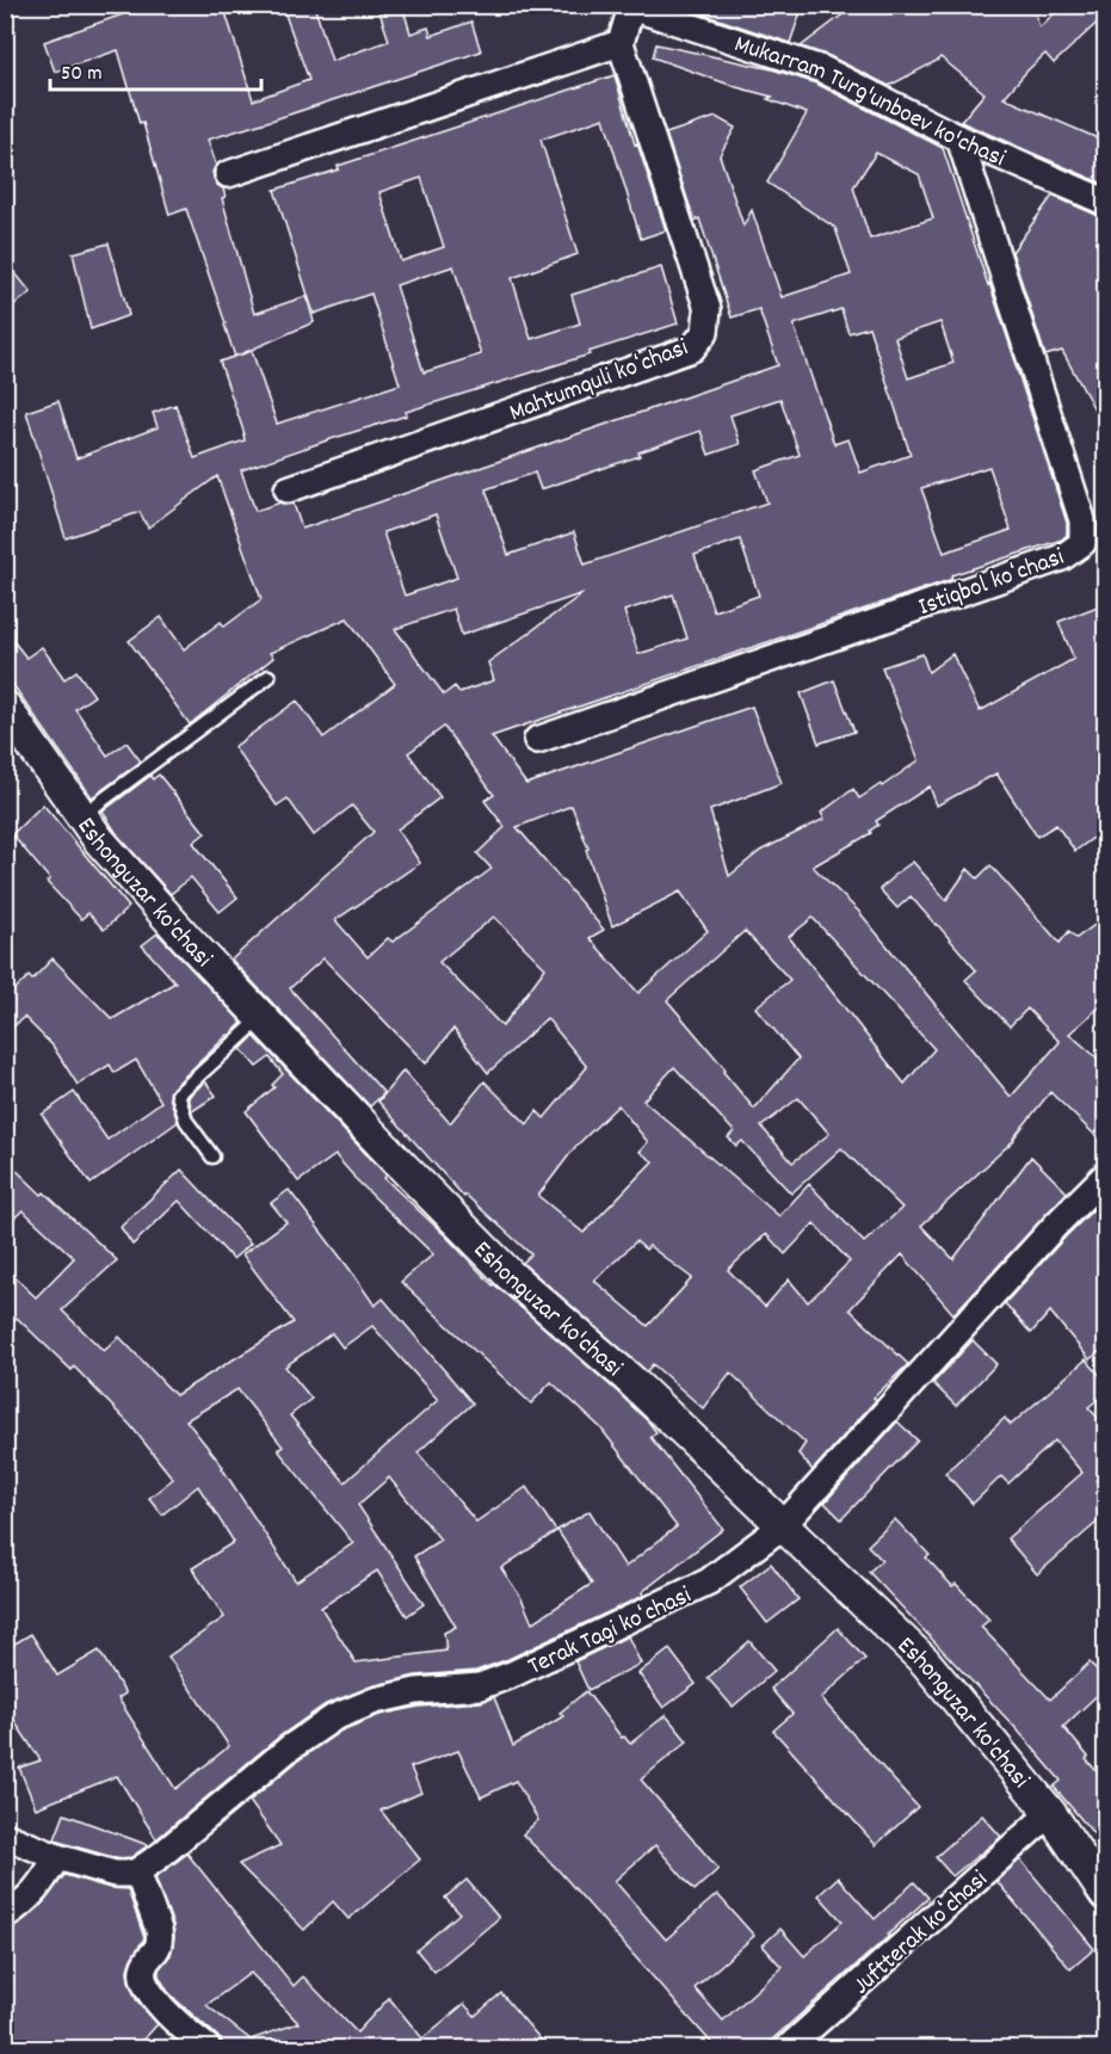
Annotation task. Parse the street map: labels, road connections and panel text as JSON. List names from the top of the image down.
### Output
{
  "streets": {
    "street": [
      "Mukarram Turg'unboev ko'chasi",
      "Mahtumquli koʻchasi",
      "Istiqbol koʻchasi",
      "Eshonguzar ko'chasi",
      "Terak Tagi koʻchasi",
      "Juftterak koʻchasi"
    ]
  },
  "crossings": [
    ["Mukarram Turg'unboev ko'chasi", "Istiqbol koʻchasi"],
    ["Eshonguzar ko'chasi", "Terak Tagi koʻchasi"],
    ["Eshonguzar ko'chasi", "Juftterak koʻchasi"]
  ],
  "scale_bar": "50 m"
}
